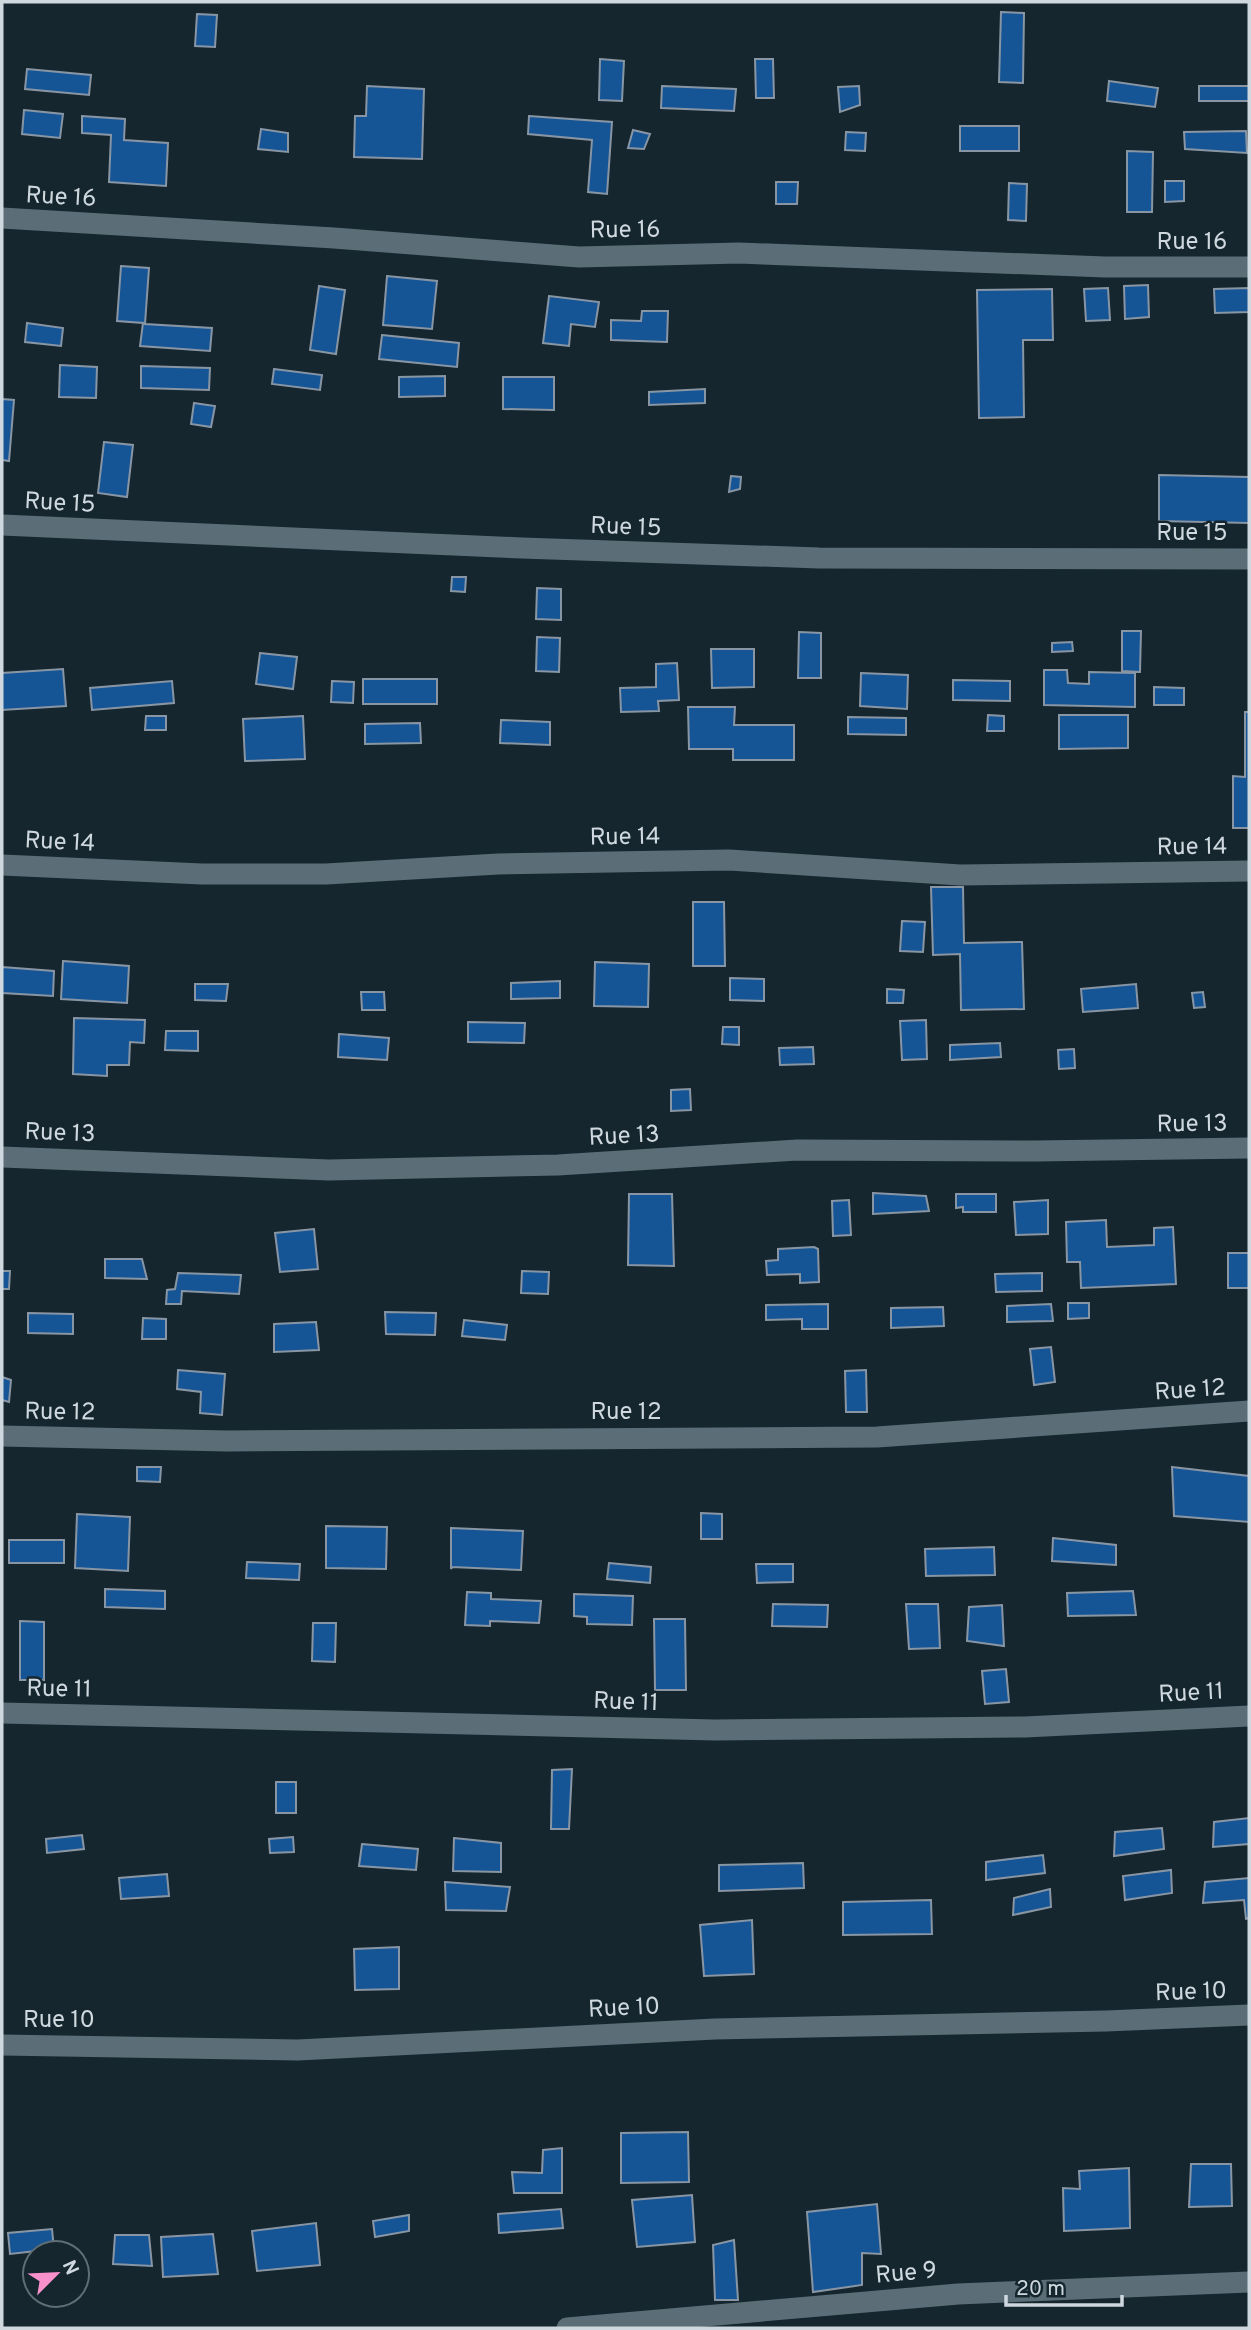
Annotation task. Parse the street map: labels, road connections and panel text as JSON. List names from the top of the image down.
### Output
{
  "streets": {
    "street": [
      "Rue 16",
      "Rue 15",
      "Rue 14",
      "Rue 13",
      "Rue 12",
      "Rue 11",
      "Rue 10",
      "Rue 9"
    ]
  },
  "scale_bar": "20 m",
  "north": "top right"
}
